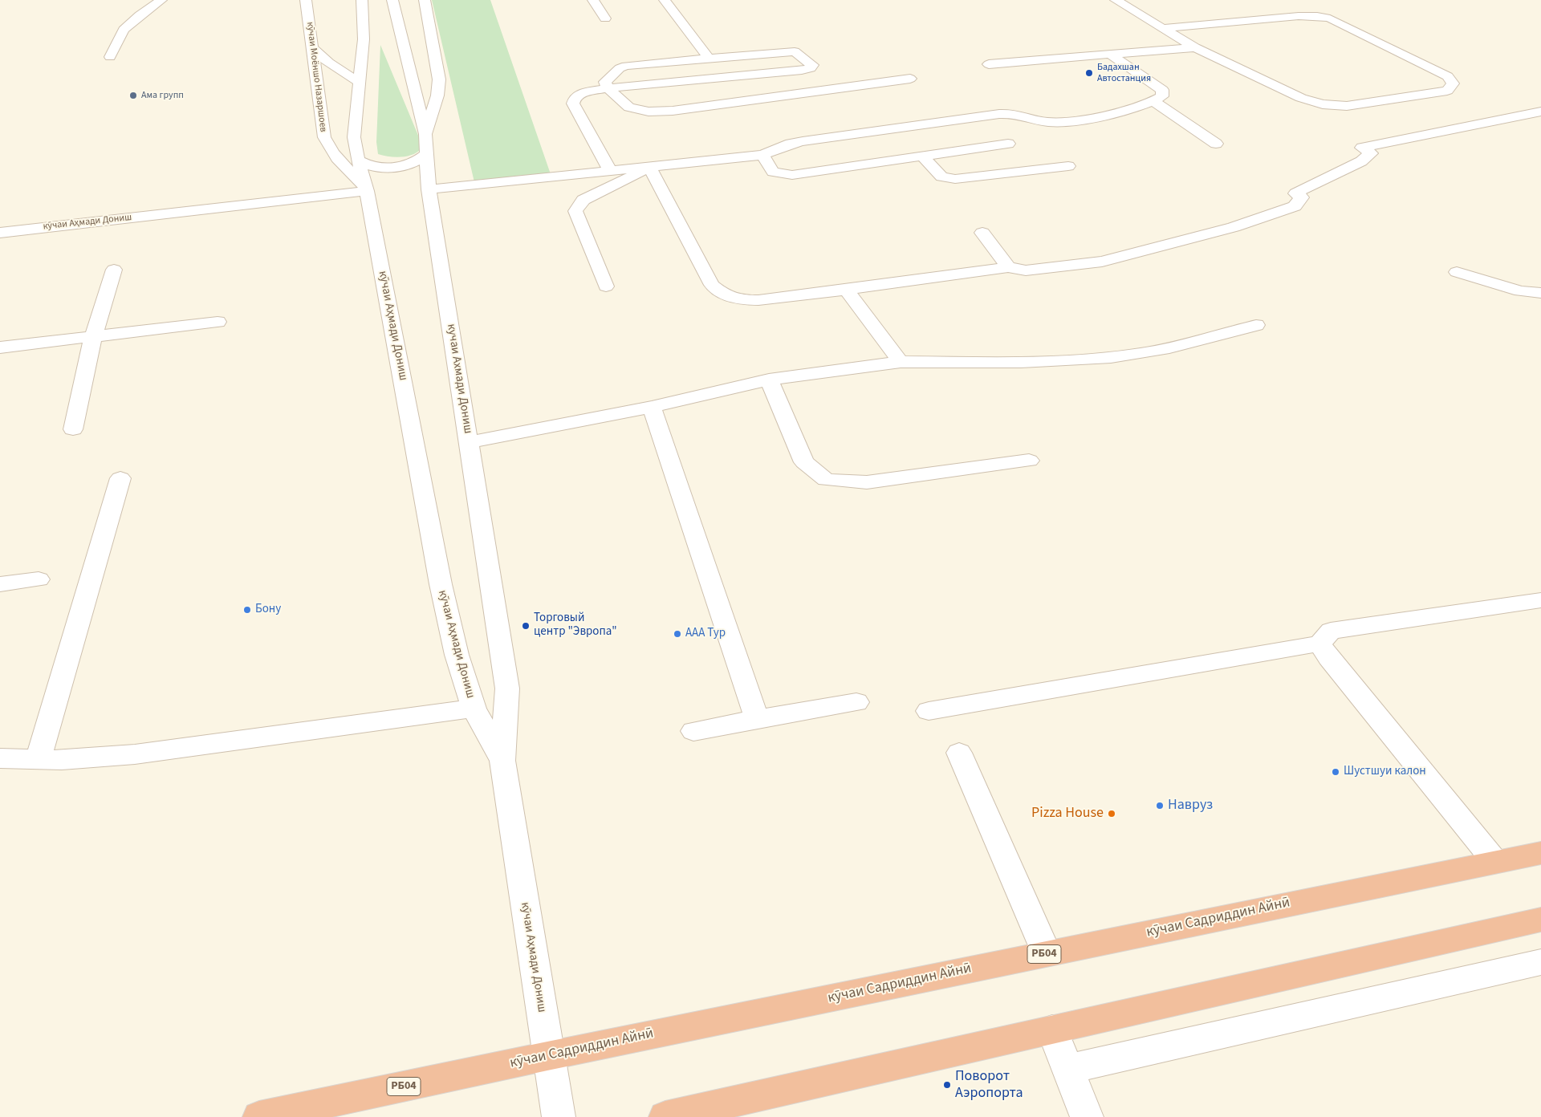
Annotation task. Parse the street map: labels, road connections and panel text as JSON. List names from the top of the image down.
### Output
{
  "streets": {
    "highway": ["кӯчаи Садриддин Айнӣ", "РБ04"],
    "street": ["кӯчаи Моёншо Назаршоев", "кӯчаи Аҳмади Дониш", "кучаи Ахмади Дониш"]
  },
  "crossings": [
    ["кӯчаи Моёншо Назаршоев", "кӯчаи Аҳмади Дониш"],
    ["кӯчаи Аҳмади Дониш", "кучаи Ахмади Дониш"],
    ["кӯчаи Аҳмади Дониш", "кӯчаи Садриддин Айнӣ"]
  ],
  "places": [
    "Бадахшан Автостанция",
    "Ама групп",
    "Бону",
    "Торговый центр \"Эвропа\"",
    "ААА Тур",
    "Шустшуи калон",
    "Навруз",
    "Pizza House",
    "Поворот Аэропорта"
  ]
}
